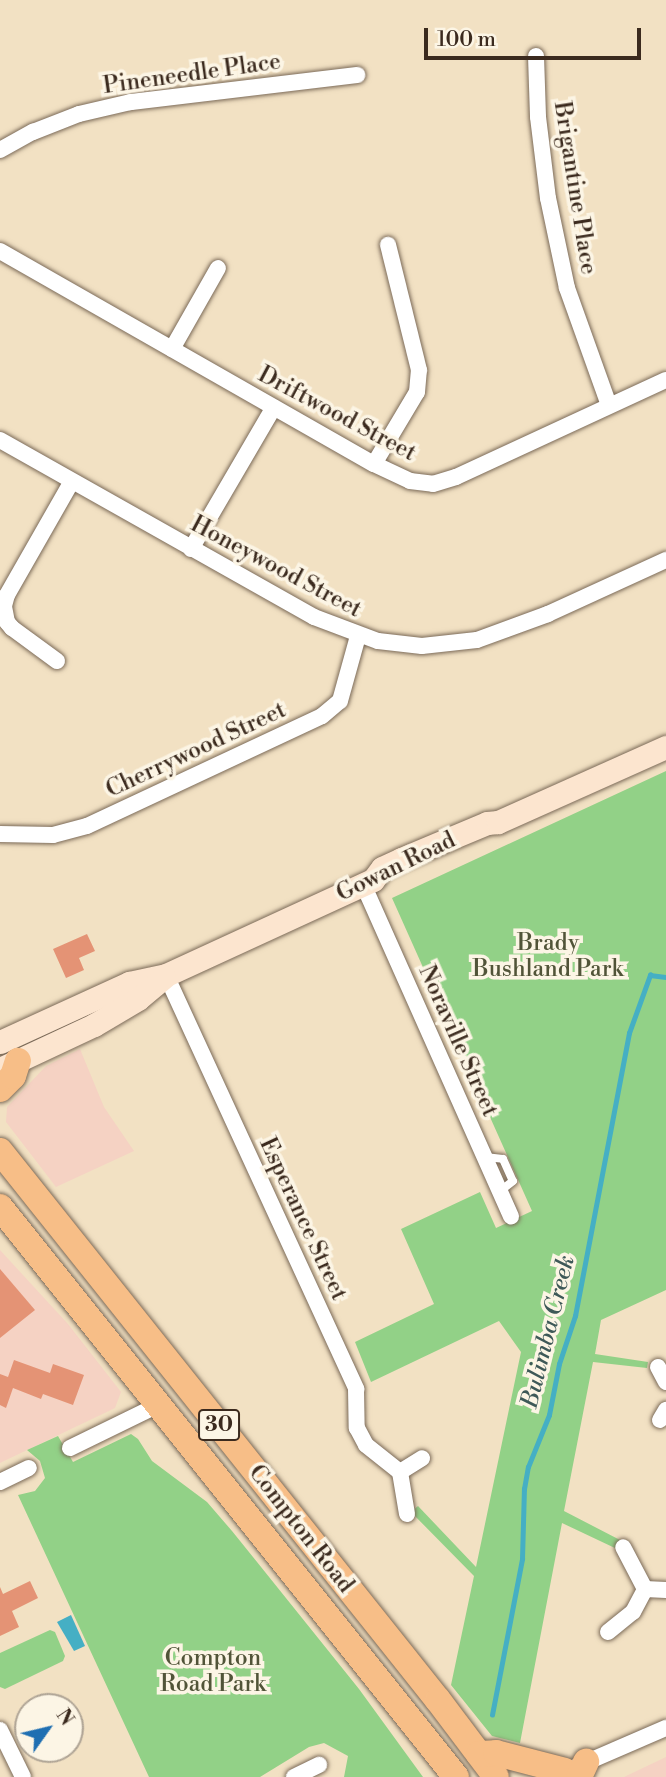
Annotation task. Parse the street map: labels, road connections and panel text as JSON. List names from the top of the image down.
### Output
{
  "streets": {
    "main road": ["Gowan Road", "30", "Compton Road"],
    "street": [
      "Pineneedle Place",
      "Brigantine Place",
      "Driftwood Street",
      "Honeywood Street",
      "Cherrywood Street",
      "Noraville Street",
      "Esperance Street"
    ]
  },
  "crossings": [
    ["Brigantine Place", "Driftwood Street"],
    ["Honeywood Street", "Cherrywood Street"],
    ["Gowan Road", "Noraville Street"],
    ["Gowan Road", "Esperance Street"]
  ],
  "water": ["Bulimba Creek"],
  "parks": ["Brady Bushland Park", "Compton Road Park"],
  "scale_bar": "100 m",
  "north": "top right"
}
